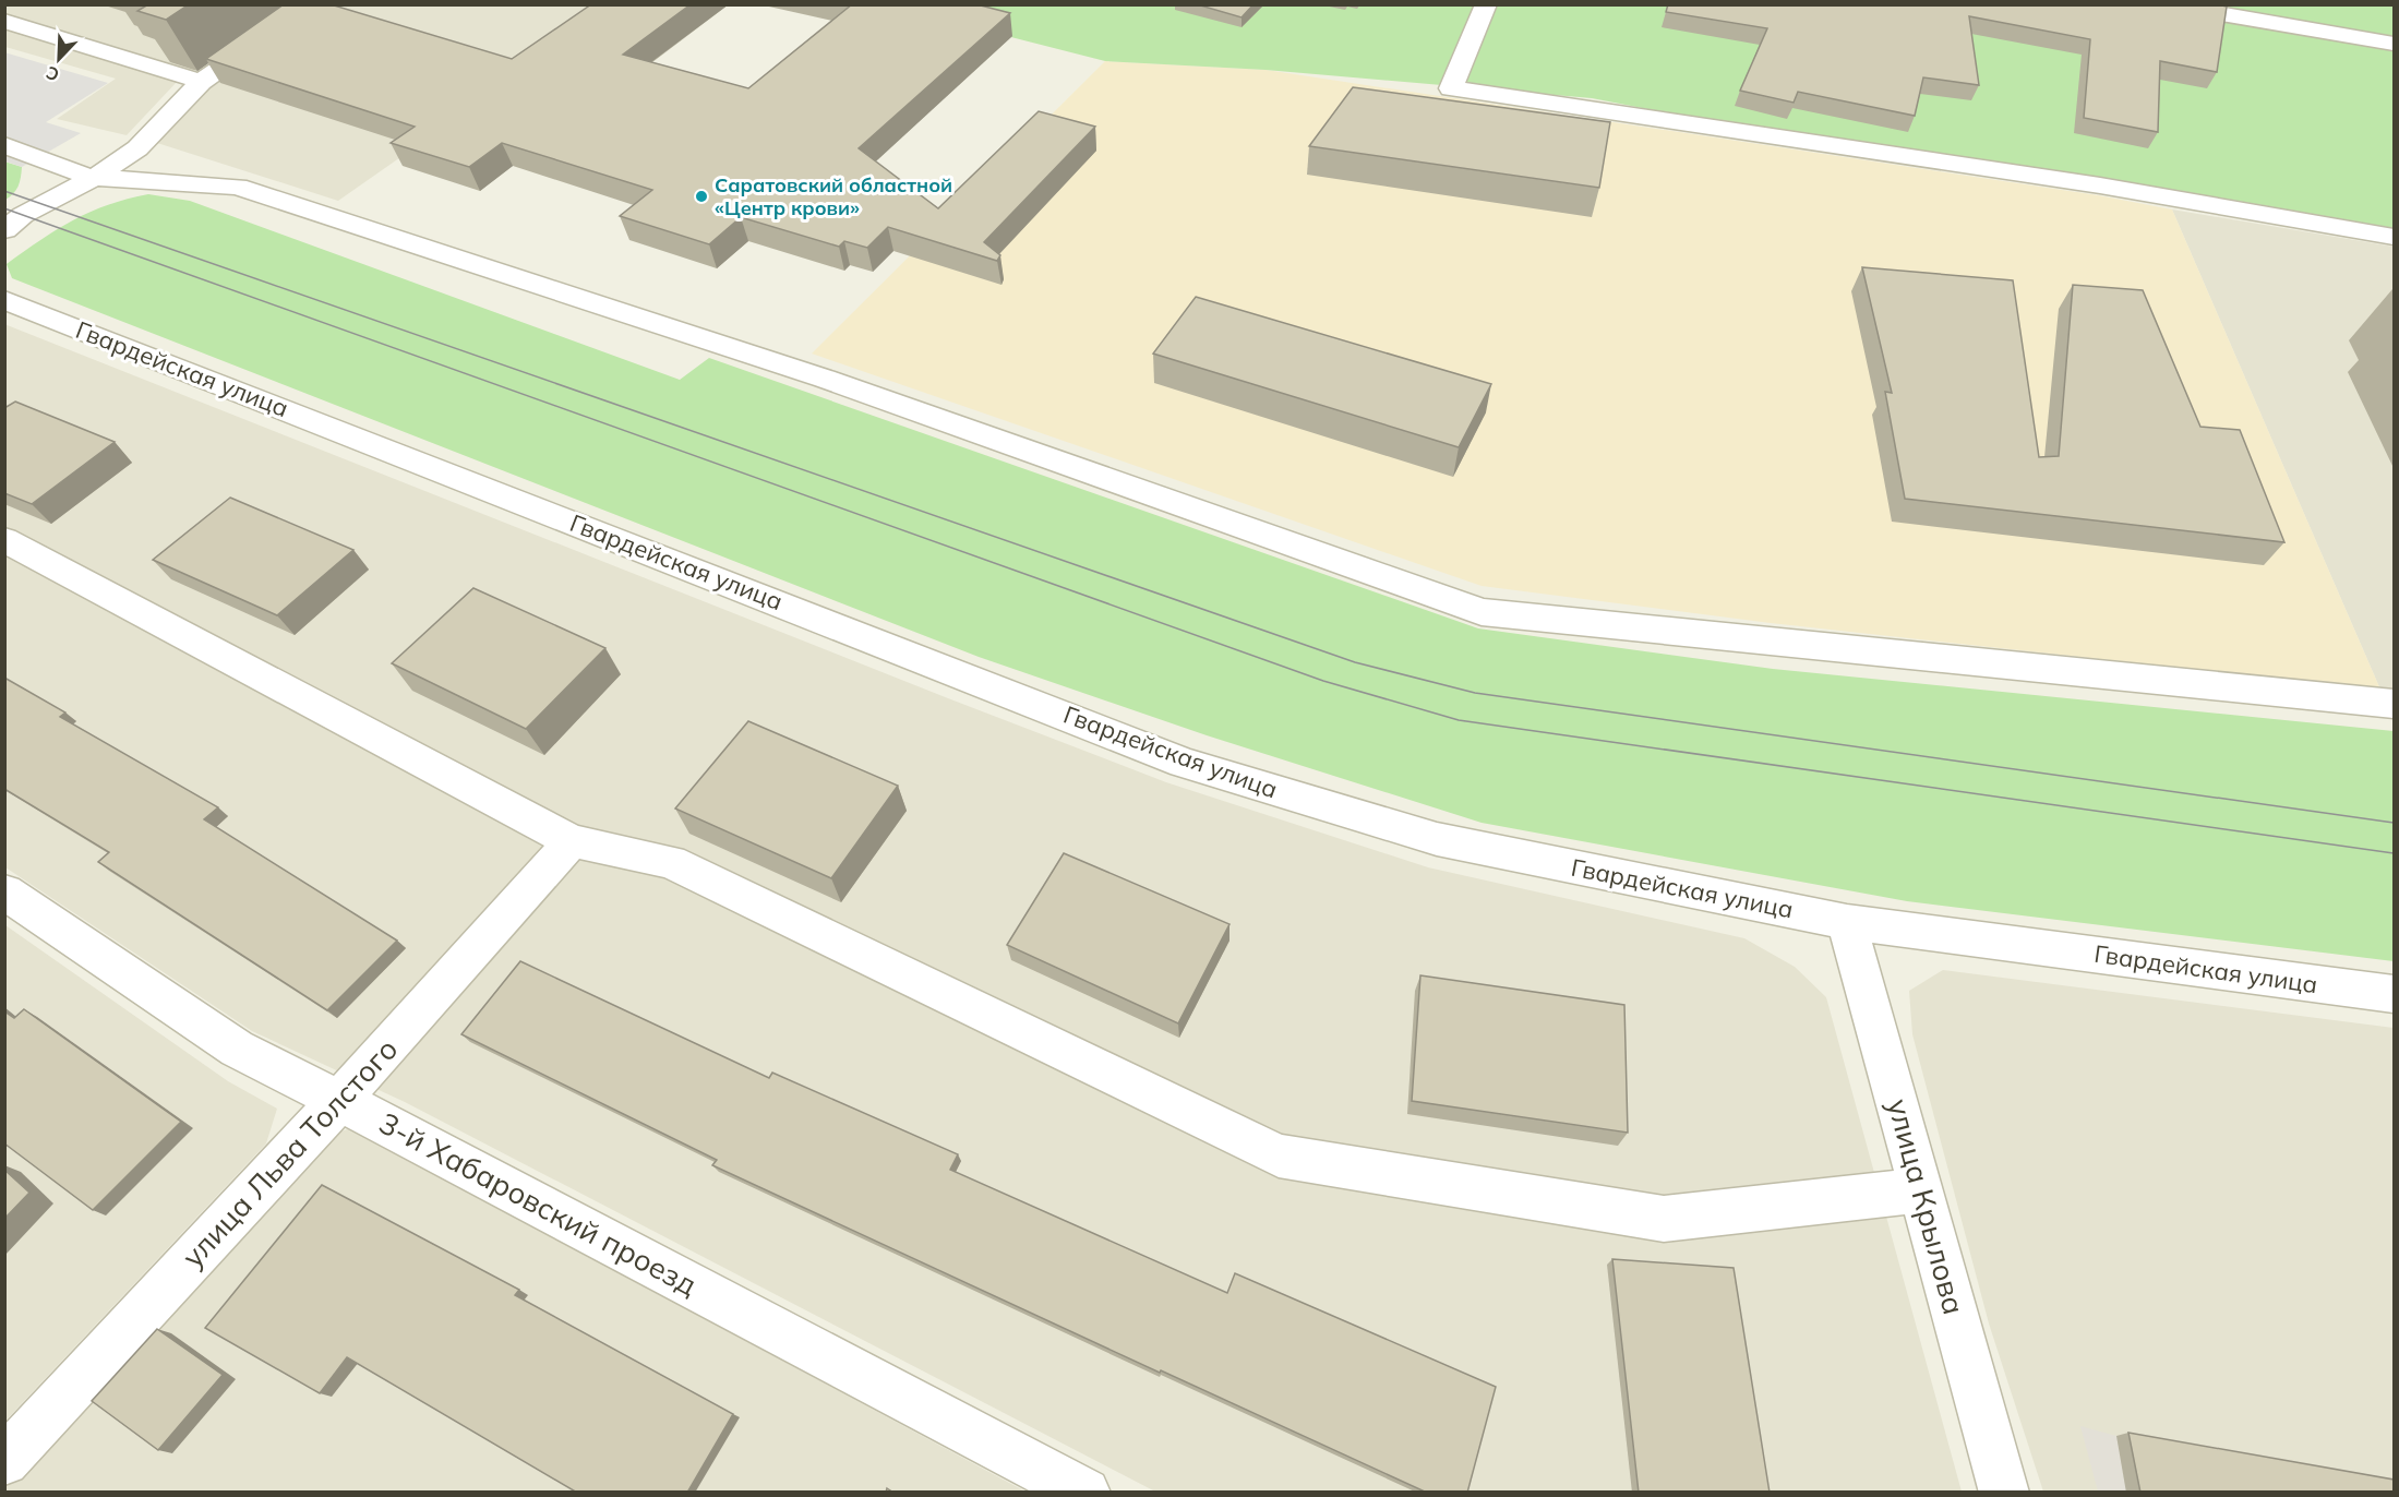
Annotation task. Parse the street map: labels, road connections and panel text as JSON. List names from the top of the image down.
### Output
{
  "streets": {
    "street": [
      "Гвардейская улица",
      "улица Льва Толстого",
      "3-й Хабаровский проезд",
      "улица Крылова"
    ]
  },
  "crossings": [
    ["Гвардейская улица", "улица Крылова"],
    ["улица Льва Толстого", "3-й Хабаровский проезд"]
  ],
  "places": ["Саратовский областной «Центр крови»"],
  "north": "bottom left"
}
